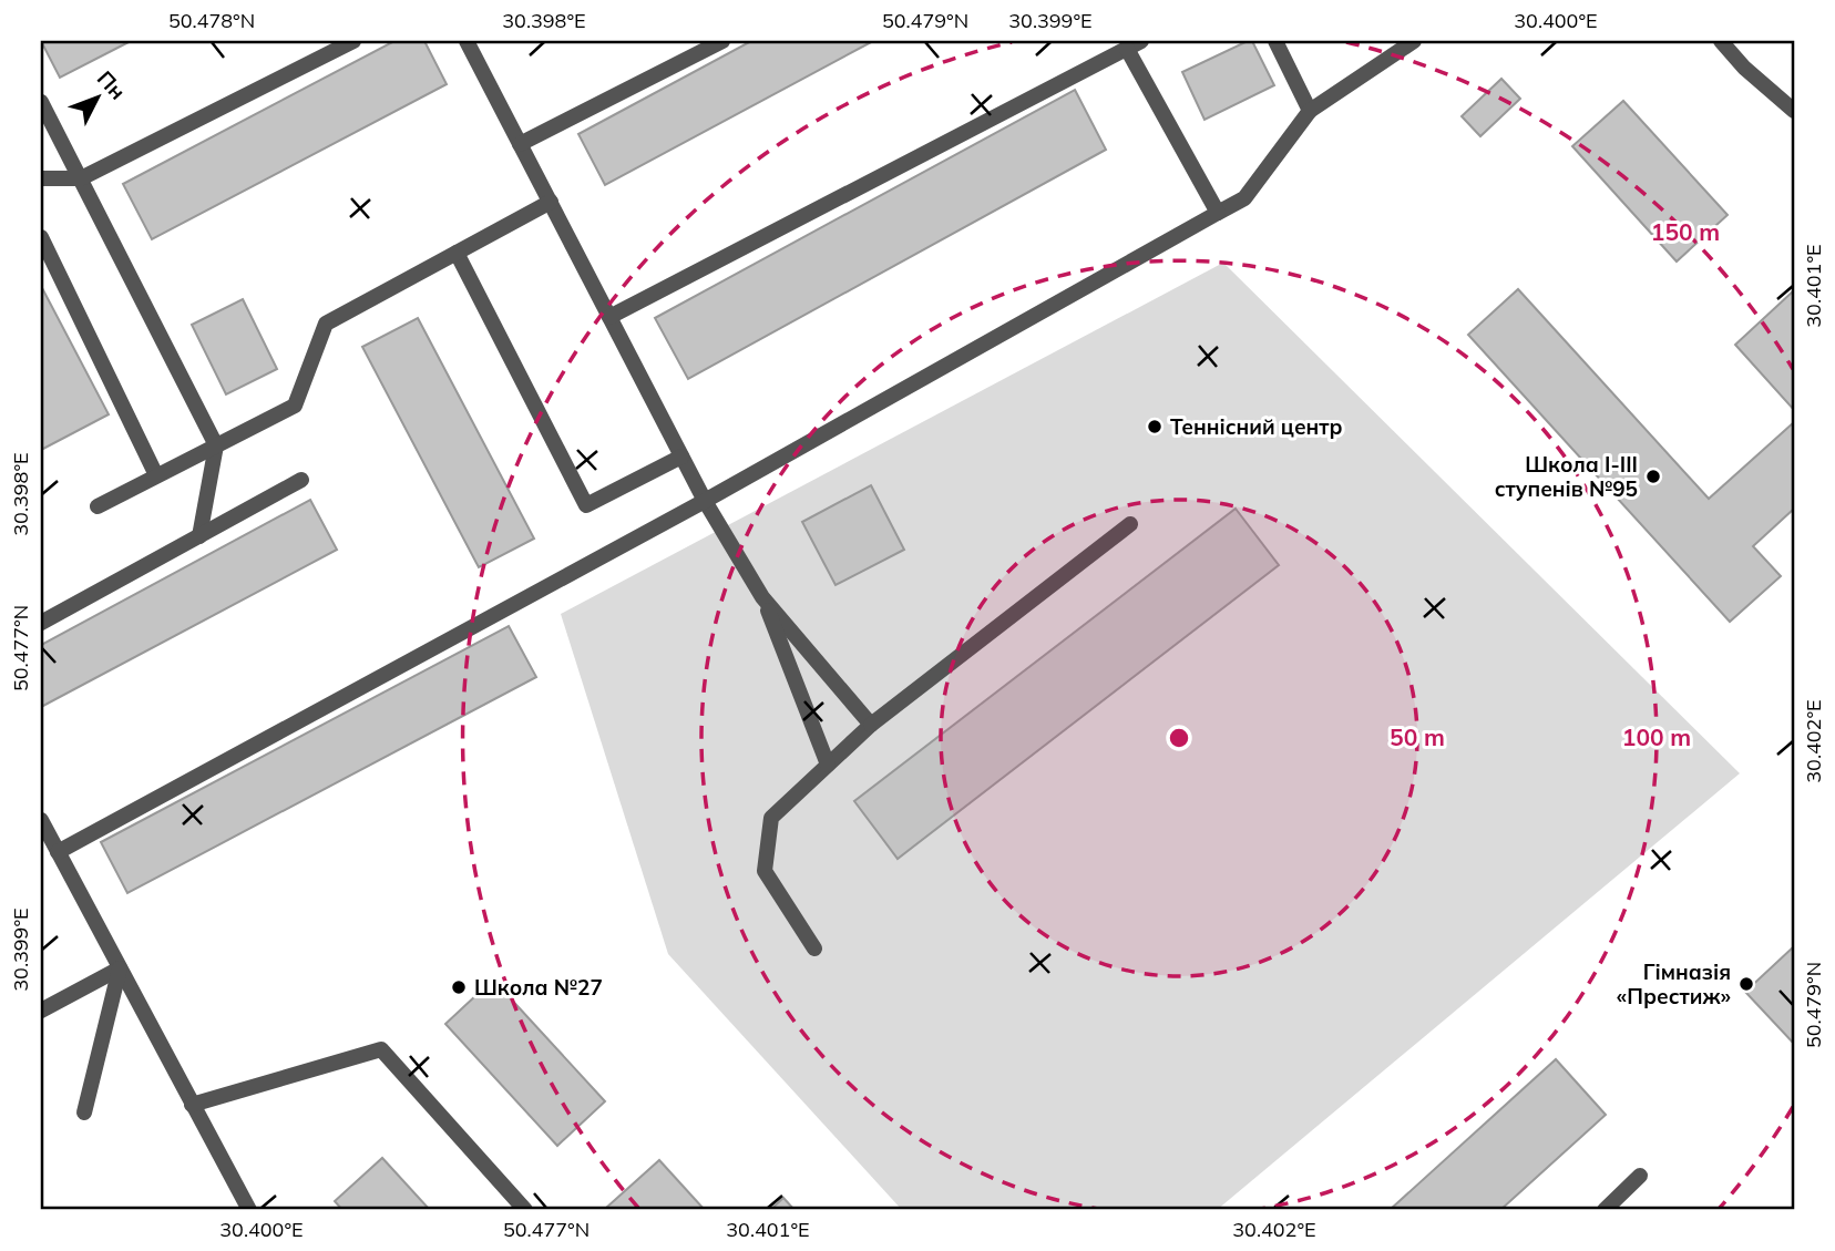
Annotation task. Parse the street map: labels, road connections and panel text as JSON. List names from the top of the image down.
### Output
{
  "places": [
    "Теннісний центр",
    "Школа І-ІІІ ступенів №95",
    "Гімназія «Престиж»",
    "Школа №27"
  ],
  "north": "top right",
  "coordinates": [
    "50.478°N",
    "30.398°E",
    "50.479°N",
    "30.399°E",
    "30.400°E",
    "30.401°E",
    "50.477°N",
    "30.402°E"
  ],
  "rings": ["150 m", "50 m", "100 m"]
}
